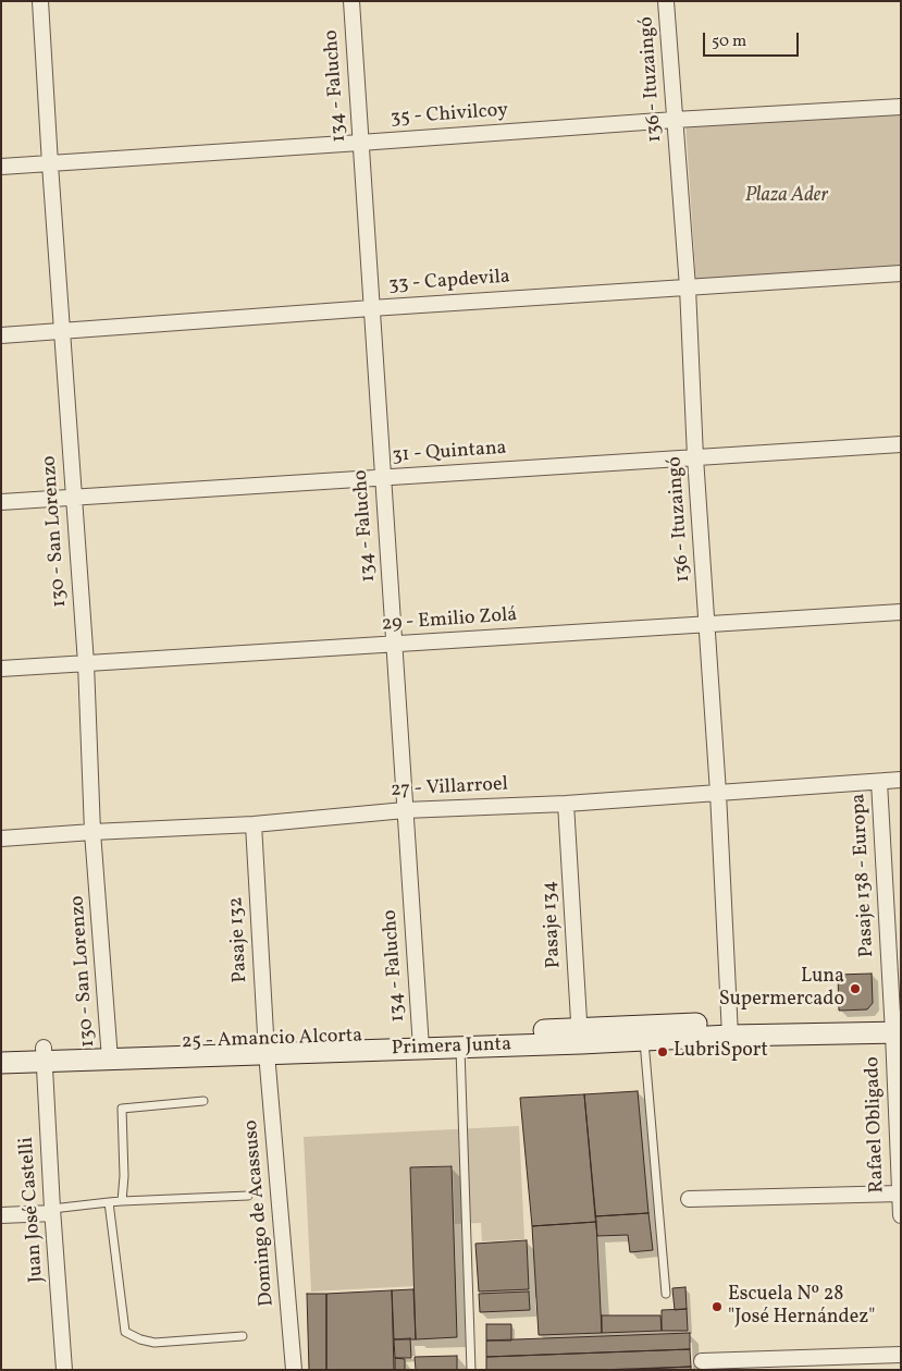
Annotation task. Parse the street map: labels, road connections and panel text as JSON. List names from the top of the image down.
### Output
{
  "streets": {
    "main road": ["Primera Junta"],
    "street": [
      "136 - Ituzaingó",
      "134 - Falucho",
      "35 - Chivilcoy",
      "33 - Capdevila",
      "31 - Quintana",
      "130 - San Lorenzo",
      "29 - Emilio Zolá",
      "27 - Villarroel",
      "Pasaje 138 - Europa",
      "Pasaje 134",
      "Pasaje 132",
      "Rafael Obligado",
      "Juan José Castelli",
      "Domingo de Acassuso"
    ]
  },
  "crossings": [
    ["136 - Ituzaingó", "35 - Chivilcoy"],
    ["136 - Ituzaingó", "33 - Capdevila"],
    ["136 - Ituzaingó", "31 - Quintana"],
    ["136 - Ituzaingó", "29 - Emilio Zolá"],
    ["136 - Ituzaingó", "27 - Villarroel"],
    ["136 - Ituzaingó", "Primera Junta"],
    ["134 - Falucho", "35 - Chivilcoy"],
    ["134 - Falucho", "33 - Capdevila"],
    ["134 - Falucho", "31 - Quintana"],
    ["134 - Falucho", "29 - Emilio Zolá"],
    ["134 - Falucho", "27 - Villarroel"],
    ["134 - Falucho", "Primera Junta"],
    ["35 - Chivilcoy", "130 - San Lorenzo"],
    ["33 - Capdevila", "130 - San Lorenzo"],
    ["31 - Quintana", "130 - San Lorenzo"],
    ["130 - San Lorenzo", "29 - Emilio Zolá"],
    ["130 - San Lorenzo", "27 - Villarroel"],
    ["130 - San Lorenzo", "Primera Junta"],
    ["27 - Villarroel", "Pasaje 138 - Europa"],
    ["27 - Villarroel", "Pasaje 134"],
    ["27 - Villarroel", "Pasaje 132"],
    ["Pasaje 138 - Europa", "Rafael Obligado"],
    ["Pasaje 134", "Primera Junta"],
    ["Pasaje 132", "Primera Junta"],
    ["Pasaje 132", "Domingo de Acassuso"],
    ["Primera Junta", "Juan José Castelli"],
    ["Primera Junta", "Domingo de Acassuso"]
  ],
  "parks": ["Plaza Ader"],
  "places": ["Luna Supermercado", "LubriSport", "Escuela Nº 28 \"José Hernández\""],
  "scale_bar": "50 m"
}
